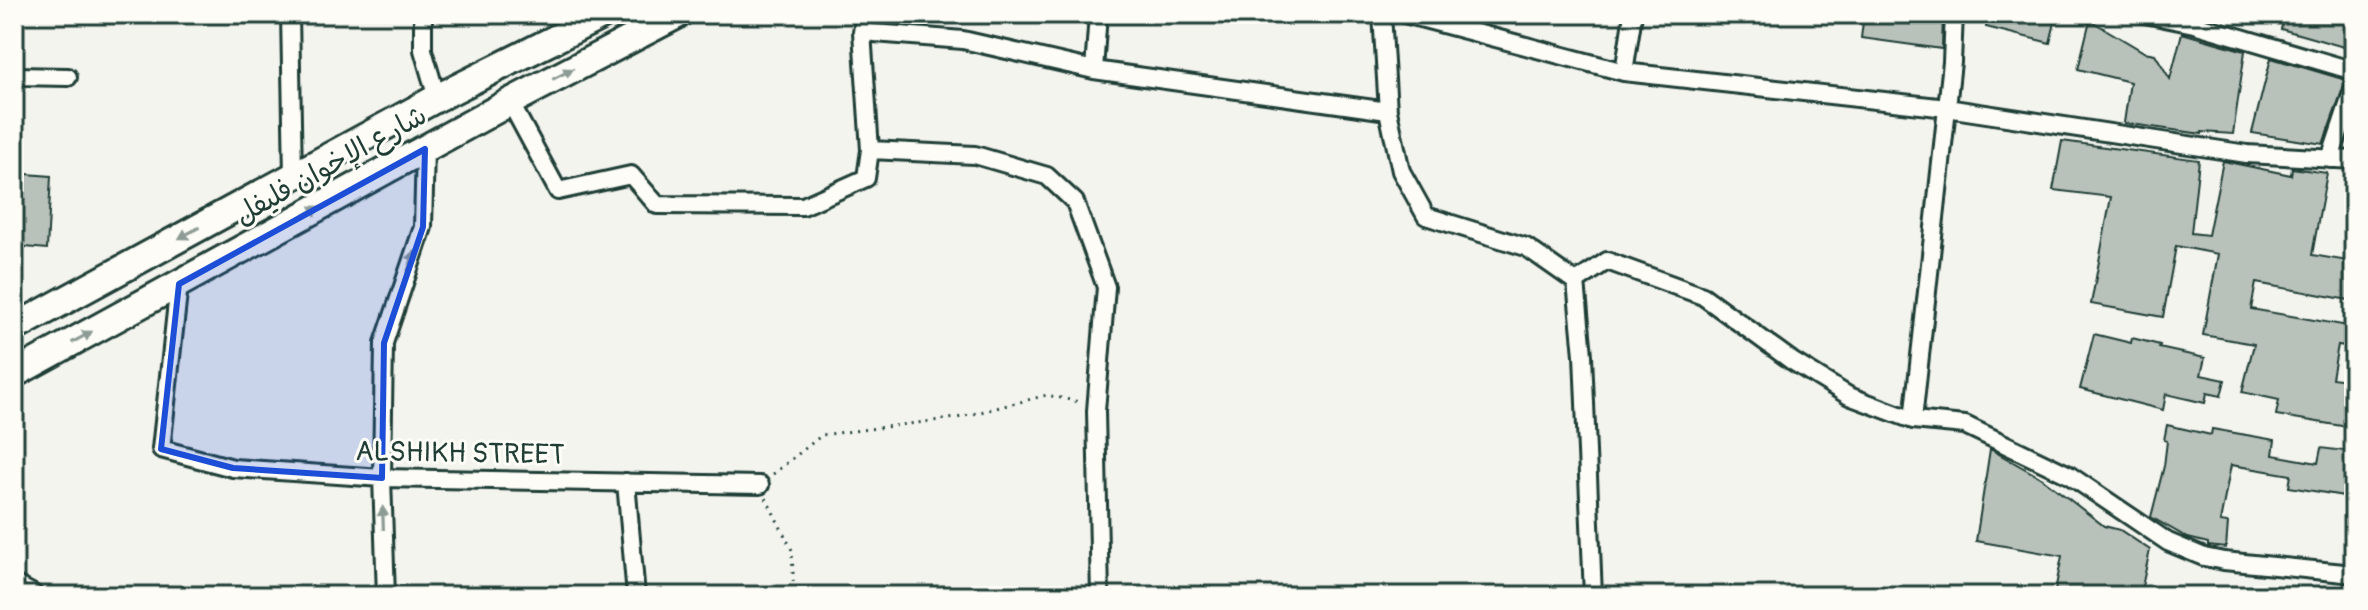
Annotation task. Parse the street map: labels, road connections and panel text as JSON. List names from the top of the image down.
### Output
{
  "streets": {
    "main road": ["شارع الإخوان فليفل"],
    "street": ["ALSHIKH STREET"]
  },
  "crossings": [
    ["شارع الإخوان فليفل", "ALSHIKH STREET"]
  ]
}
